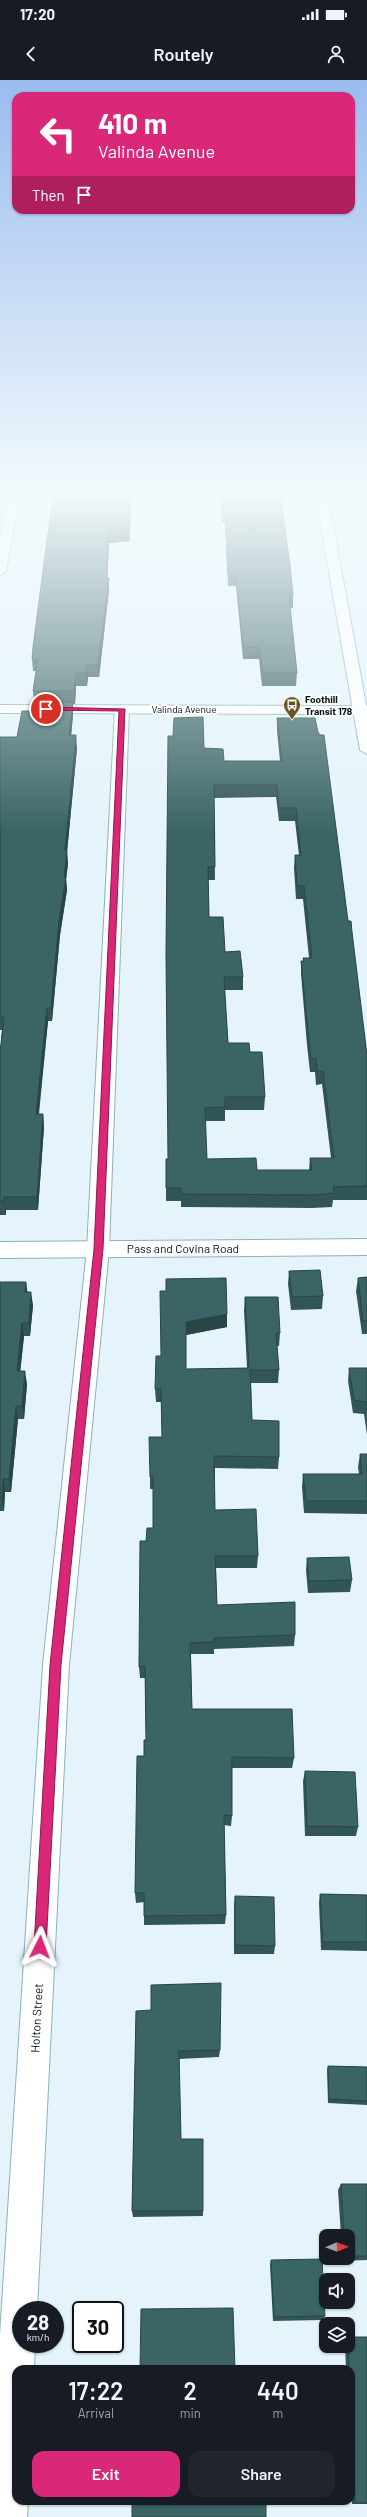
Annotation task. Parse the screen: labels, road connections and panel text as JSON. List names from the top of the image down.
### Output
{
  "streets": {
    "street": ["Valinda Avenue", "Pass and Covina Road", "Holton Street"]
  },
  "crossings": [
    ["Valinda Avenue", "Holton Street"],
    ["Pass and Covina Road", "Holton Street"]
  ],
  "places": {
    "bus stop": ["Foothill Transit 178"]
  },
  "north": "right",
  "page": {
    "status": "17:20",
    "header": "Routely",
    "turn": ["410 m", "Valinda Avenue"],
    "then": "Then",
    "speed": "28 km/h",
    "limit": "30",
    "eta": [
      "17:22",
      "Arrival",
      "2",
      "min",
      "440",
      "m"
    ],
    "buttons": ["Exit", "Share"]
  }
}
